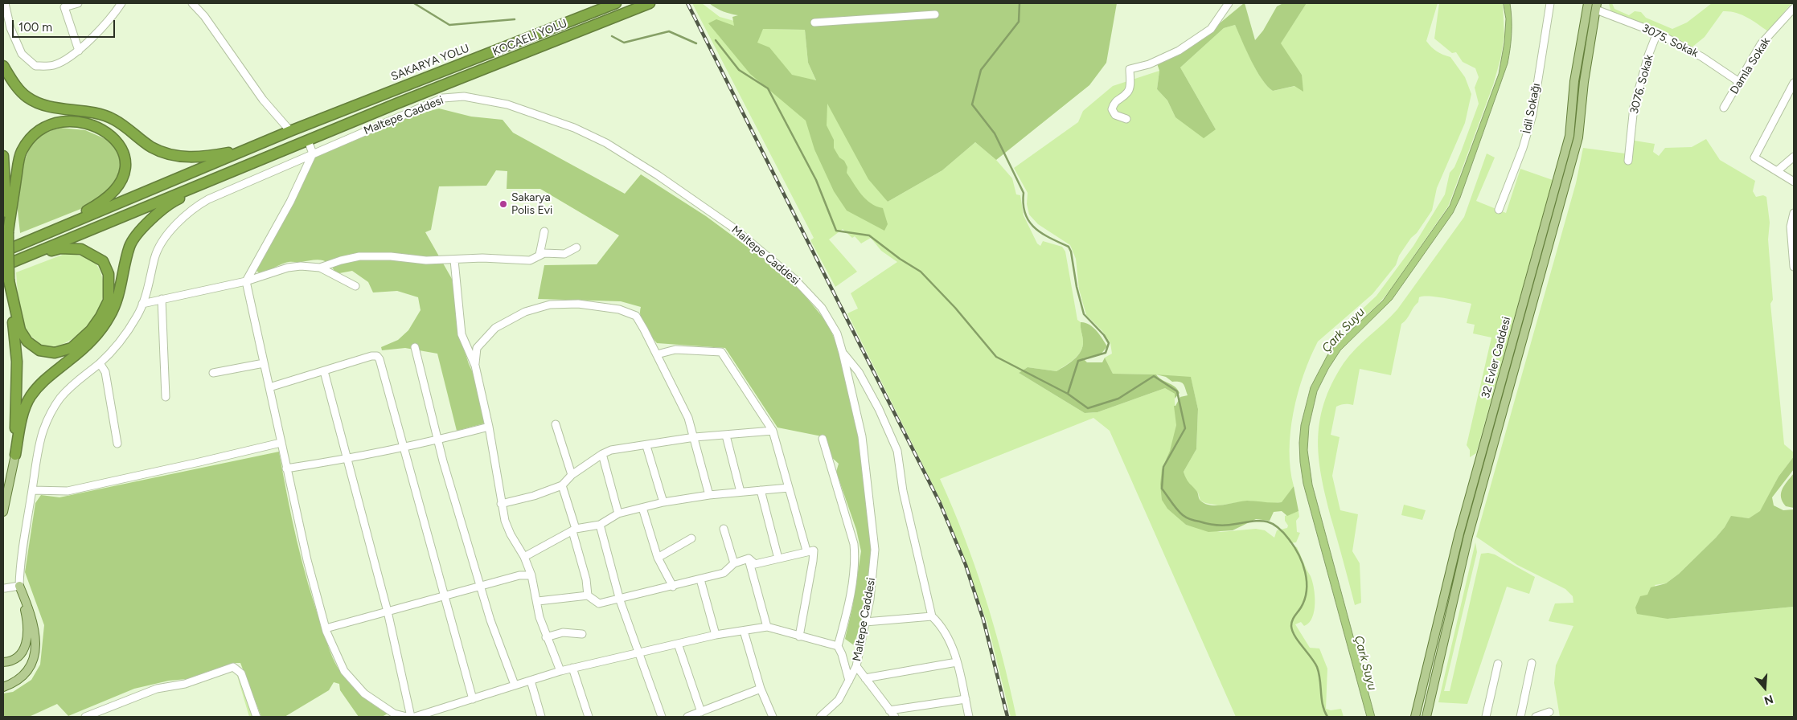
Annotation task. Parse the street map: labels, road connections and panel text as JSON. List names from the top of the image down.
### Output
{
  "streets": {
    "highway": ["KOCAELİ YOLU", "SAKARYA YOLU"],
    "main road": ["32 Evler Caddesi"],
    "street": [
      "3075. Sokak",
      "Damla Sokak",
      "3076. Sokak",
      "İdil Sokağı",
      "Maltepe Caddesi"
    ]
  },
  "crossings": [
    ["3075. Sokak", "Damla Sokak"],
    ["3075. Sokak", "3076. Sokak"],
    ["3075. Sokak", "32 Evler Caddesi"]
  ],
  "water": ["Çark Suyu"],
  "places": ["Sakarya Polis Evi"],
  "scale_bar": "100 m",
  "north": "bottom"
}
